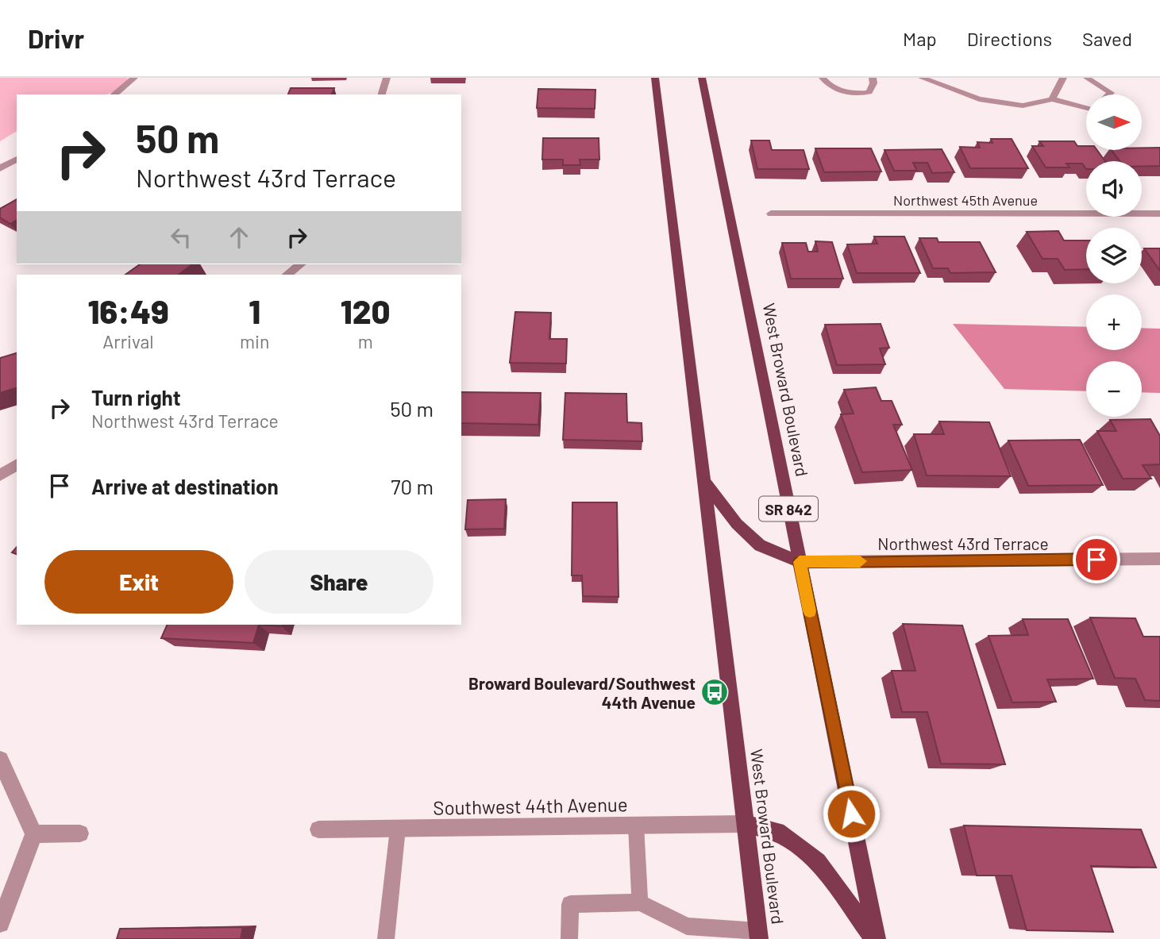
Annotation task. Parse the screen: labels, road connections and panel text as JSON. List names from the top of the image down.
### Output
{
  "streets": {
    "main road": ["West Broward Boulevard", "SR 842"],
    "street": ["Northwest 45th Avenue", "Northwest 43rd Terrace", "Southwest 44th Avenue"]
  },
  "crossings": [
    ["West Broward Boulevard", "Northwest 43rd Terrace"],
    ["West Broward Boulevard", "Southwest 44th Avenue"]
  ],
  "places": {
    "bus stop": ["Broward Boulevard/Southwest 44th Avenue"]
  },
  "north": "right",
  "page": {
    "header": "Drivr",
    "nav": ["Map", "Directions", "Saved"],
    "map_buttons": ["+", "−"],
    "turn": ["50 m", "Northwest 43rd Terrace"],
    "eta": [
      "16:49",
      "Arrival",
      "1",
      "min",
      "120",
      "m"
    ],
    "list": [
      {
        "name": "Turn right",
        "note": "Northwest 43rd Terrace",
        "value": "50 m"
      },
      {
        "name": "Arrive at destination",
        "value": "70 m"
      }
    ],
    "buttons": ["Exit", "Share"]
  }
}
